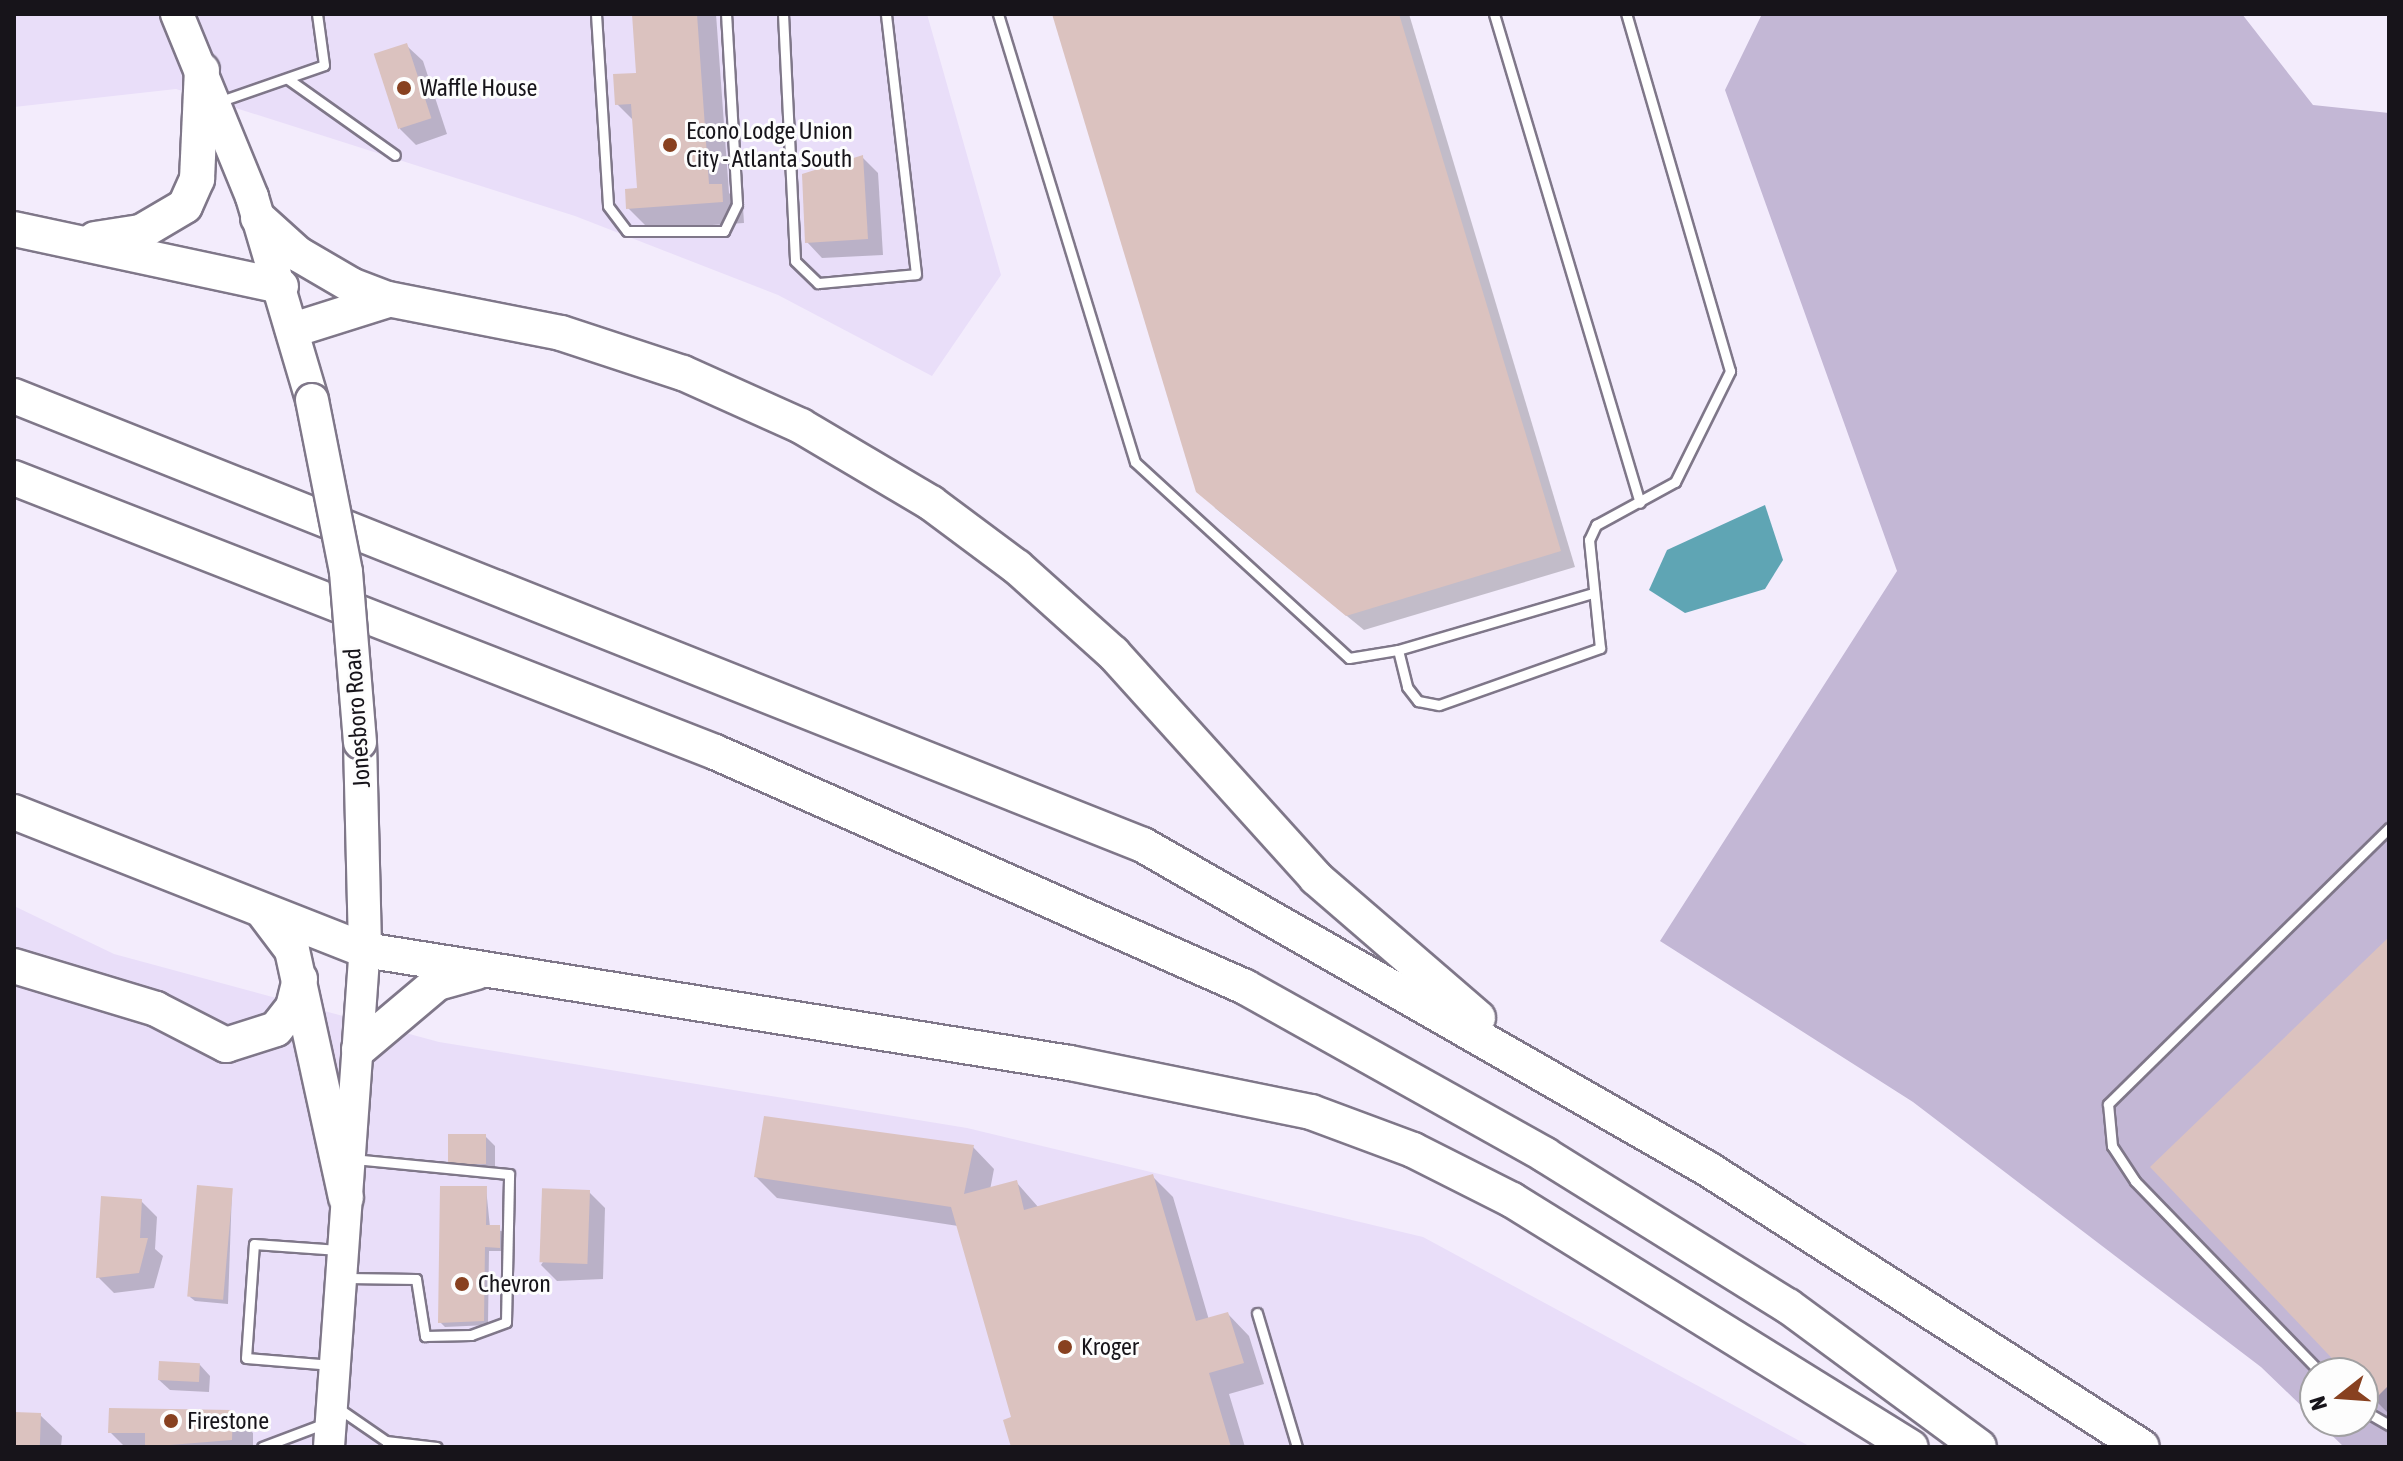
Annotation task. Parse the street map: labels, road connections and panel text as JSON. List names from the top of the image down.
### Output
{
  "streets": {
    "highway": ["Jonesboro Road"]
  },
  "places": [
    "Waffle House",
    "Econo Lodge Union City - Atlanta South",
    "Chevron",
    "Kroger",
    "Firestone"
  ],
  "north": "left"
}
